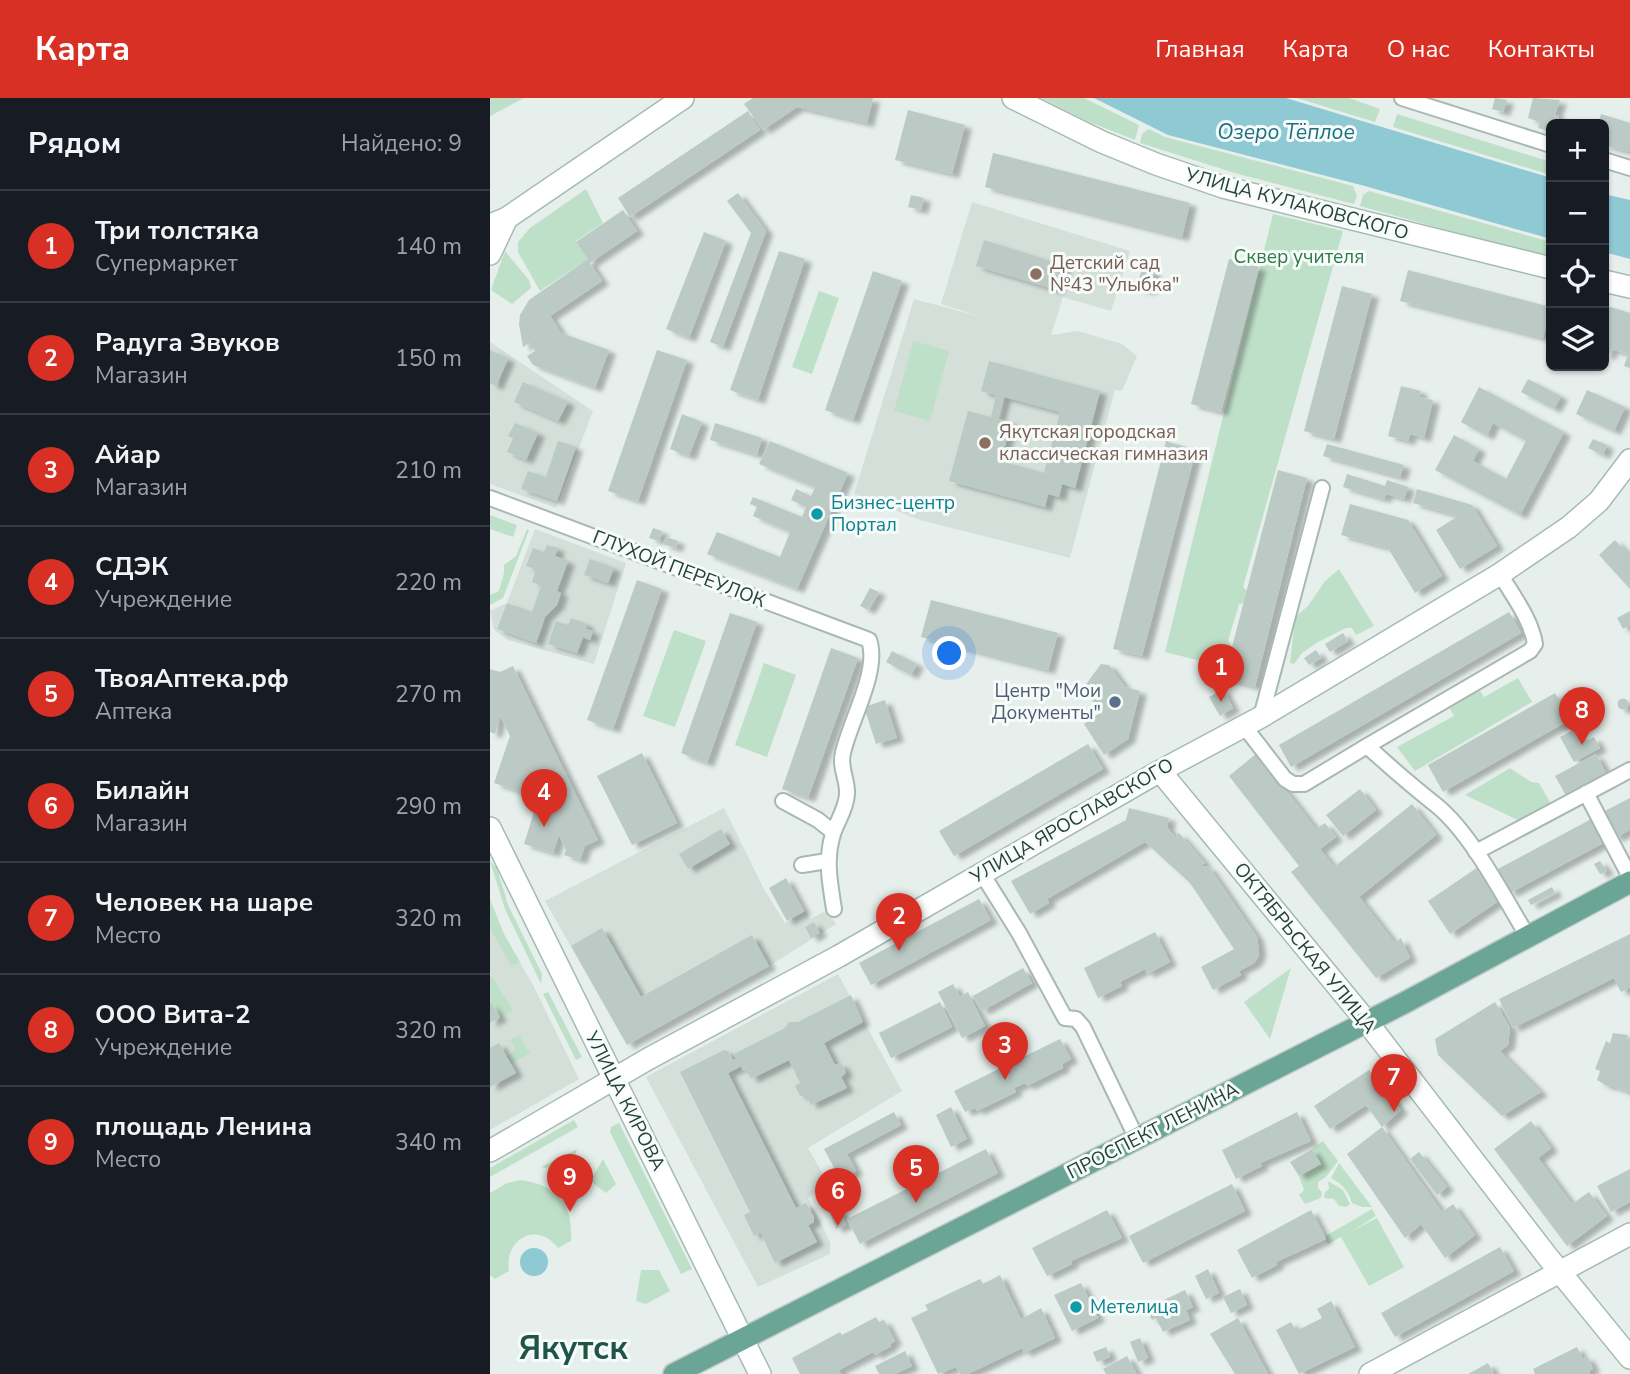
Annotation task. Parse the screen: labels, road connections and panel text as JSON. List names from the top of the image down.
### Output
{
  "streets": {
    "main road": ["ПРОСПЕКТ ЛЕНИНА"],
    "street": [
      "УЛИЦА КУЛАКОВСКОГО",
      "ГЛУХОЙ ПЕРЕУЛОК",
      "УЛИЦА ЯРОСЛАВСКОГО",
      "ОКТЯБРЬСКАЯ УЛИЦА",
      "УЛИЦА КИРОВА"
    ]
  },
  "crossings": [
    ["УЛИЦА ЯРОСЛАВСКОГО", "ОКТЯБРЬСКАЯ УЛИЦА"],
    ["УЛИЦА ЯРОСЛАВСКОГО", "УЛИЦА КИРОВА"],
    ["ОКТЯБРЬСКАЯ УЛИЦА", "ПРОСПЕКТ ЛЕНИНА"],
    ["УЛИЦА КИРОВА", "ПРОСПЕКТ ЛЕНИНА"]
  ],
  "districts": ["Якутск"],
  "water": ["Озеро Тёплое"],
  "parks": ["Сквер учителя"],
  "places": [
    "Детский сад №43 \"Улыбка\"",
    "Якутская городская классическая гимназия",
    "Бизнес-центр Портал",
    "Центр \"Мои Документы\"",
    "Метелица"
  ],
  "page": {
    "header": "Карта",
    "nav": [
      "Главная",
      "Карта",
      "О нас",
      "Контакты"
    ],
    "heading": ["Рядом", "Найдено: 9"],
    "map_buttons": ["+", "−"],
    "list": [
      {
        "mark": "1",
        "name": "Три толстяка",
        "note": "Супермаркет",
        "value": "140 m"
      },
      {
        "mark": "2",
        "name": "Радуга Звуков",
        "note": "Магазин",
        "value": "150 m"
      },
      {
        "mark": "3",
        "name": "Айар",
        "note": "Магазин",
        "value": "210 m"
      },
      {
        "mark": "4",
        "name": "СДЭК",
        "note": "Учреждение",
        "value": "220 m"
      },
      {
        "mark": "5",
        "name": "ТвояАптека.рф",
        "note": "Аптека",
        "value": "270 m"
      },
      {
        "mark": "6",
        "name": "Билайн",
        "note": "Магазин",
        "value": "290 m"
      },
      {
        "mark": "7",
        "name": "Человек на шаре",
        "note": "Место",
        "value": "320 m"
      },
      {
        "mark": "8",
        "name": "ООО Вита-2",
        "note": "Учреждение",
        "value": "320 m"
      },
      {
        "mark": "9",
        "name": "площадь Ленина",
        "note": "Место",
        "value": "340 m"
      }
    ],
    "pins": [
      "1",
      "8",
      "4",
      "2",
      "3",
      "7",
      "5",
      "9",
      "6"
    ]
  }
}
